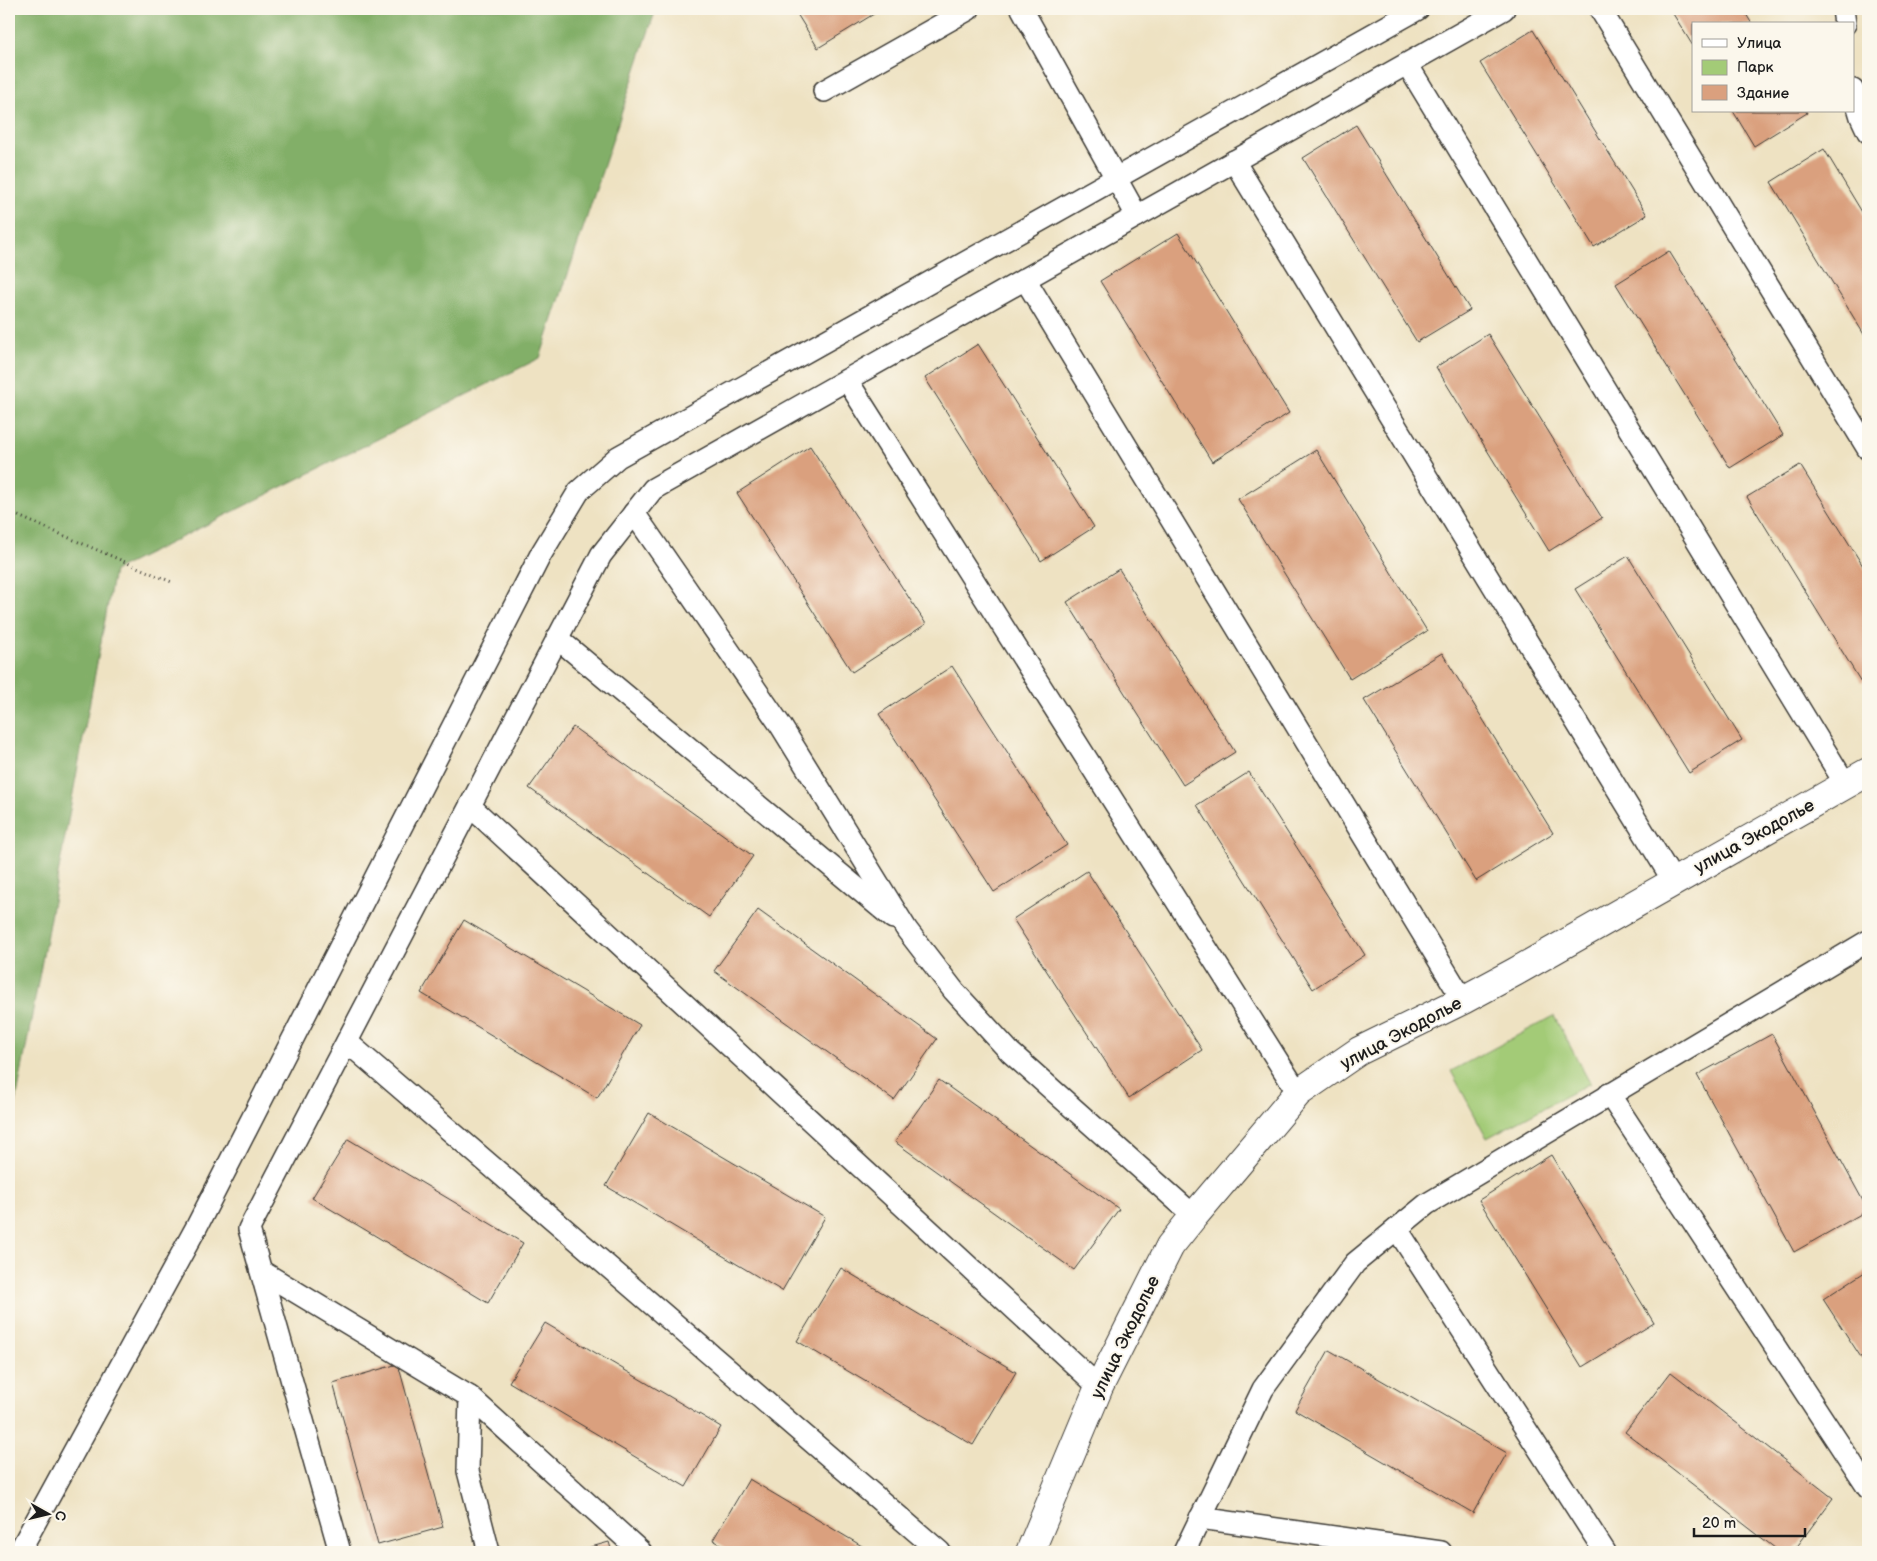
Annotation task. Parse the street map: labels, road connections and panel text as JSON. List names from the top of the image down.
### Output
{
  "streets": {
    "street": ["улица Экодолье"]
  },
  "legend": ["Улица", "Парк", "Здание"],
  "scale_bar": "20 m",
  "north": "right"
}
